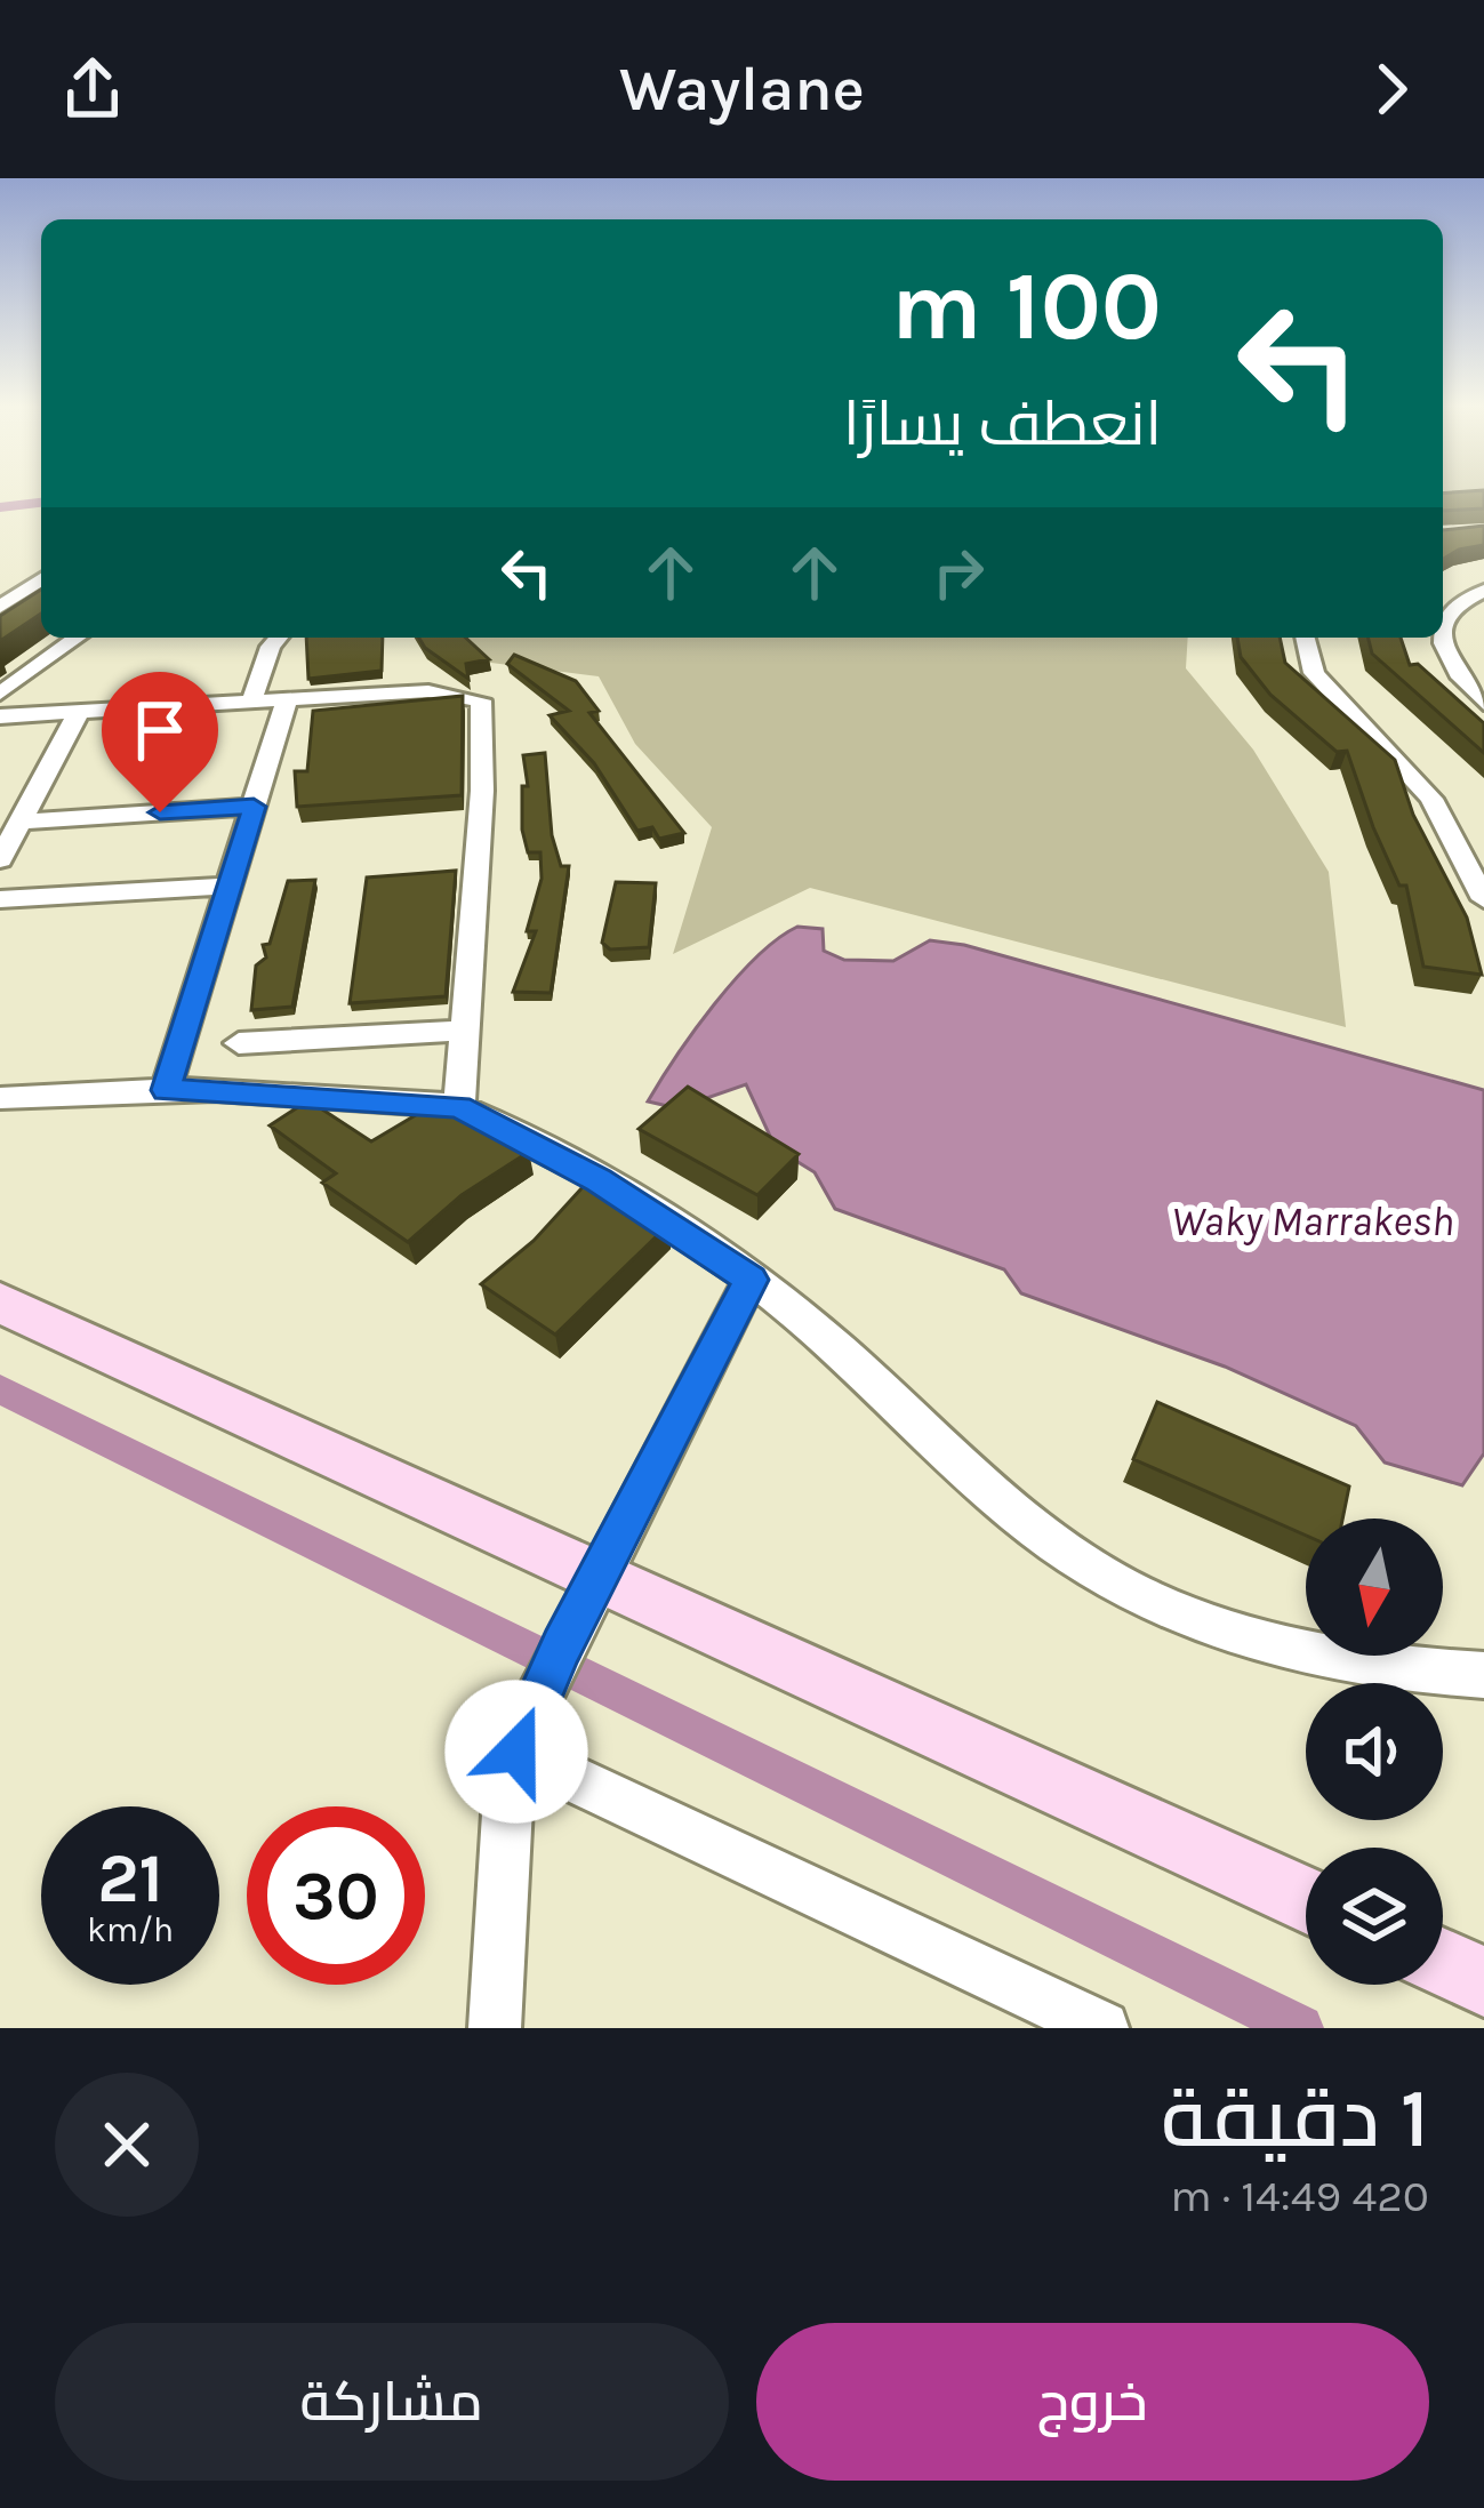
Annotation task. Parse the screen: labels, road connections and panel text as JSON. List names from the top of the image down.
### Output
{
  "water": ["Waky Marrakesh"],
  "north": "bottom",
  "page": {
    "header": "Waylane",
    "turn": ["100 m", "انعطف يسارًا"],
    "speed": "21 km/h",
    "limit": "30",
    "heading": ["1 دقيقة", "420 m · 14:49"],
    "buttons": ["خروج", "مشاركة"]
  }
}
